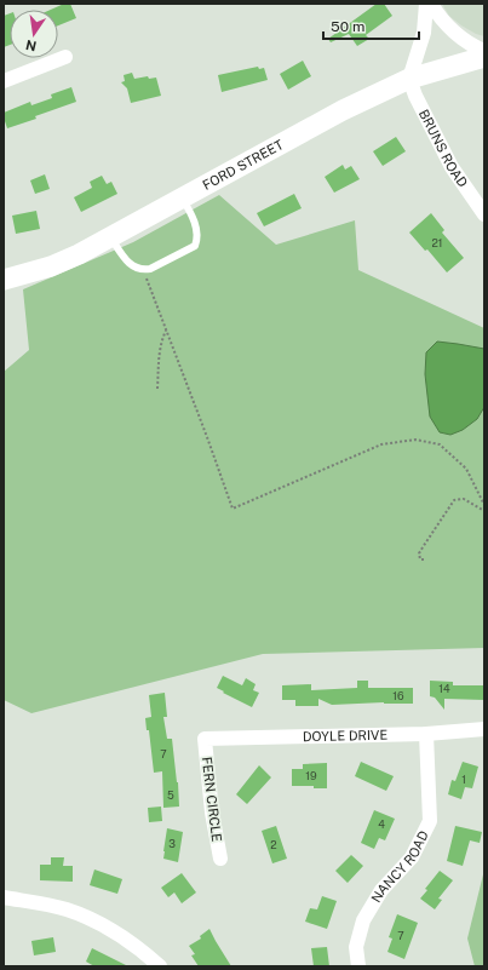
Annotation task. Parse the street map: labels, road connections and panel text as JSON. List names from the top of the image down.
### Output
{
  "streets": {
    "street": [
      "BRUNS ROAD",
      "FORD STREET",
      "DOYLE DRIVE",
      "FERN CIRCLE",
      "NANCY ROAD"
    ]
  },
  "crossings": [
    ["BRUNS ROAD", "FORD STREET"],
    ["DOYLE DRIVE", "FERN CIRCLE"],
    ["DOYLE DRIVE", "NANCY ROAD"]
  ],
  "house_numbers": [
    "21",
    "14",
    "16",
    "7",
    "19",
    "1",
    "5",
    "4",
    "3",
    "2",
    "7"
  ],
  "scale_bar": "50 m",
  "north": "bottom"
}
